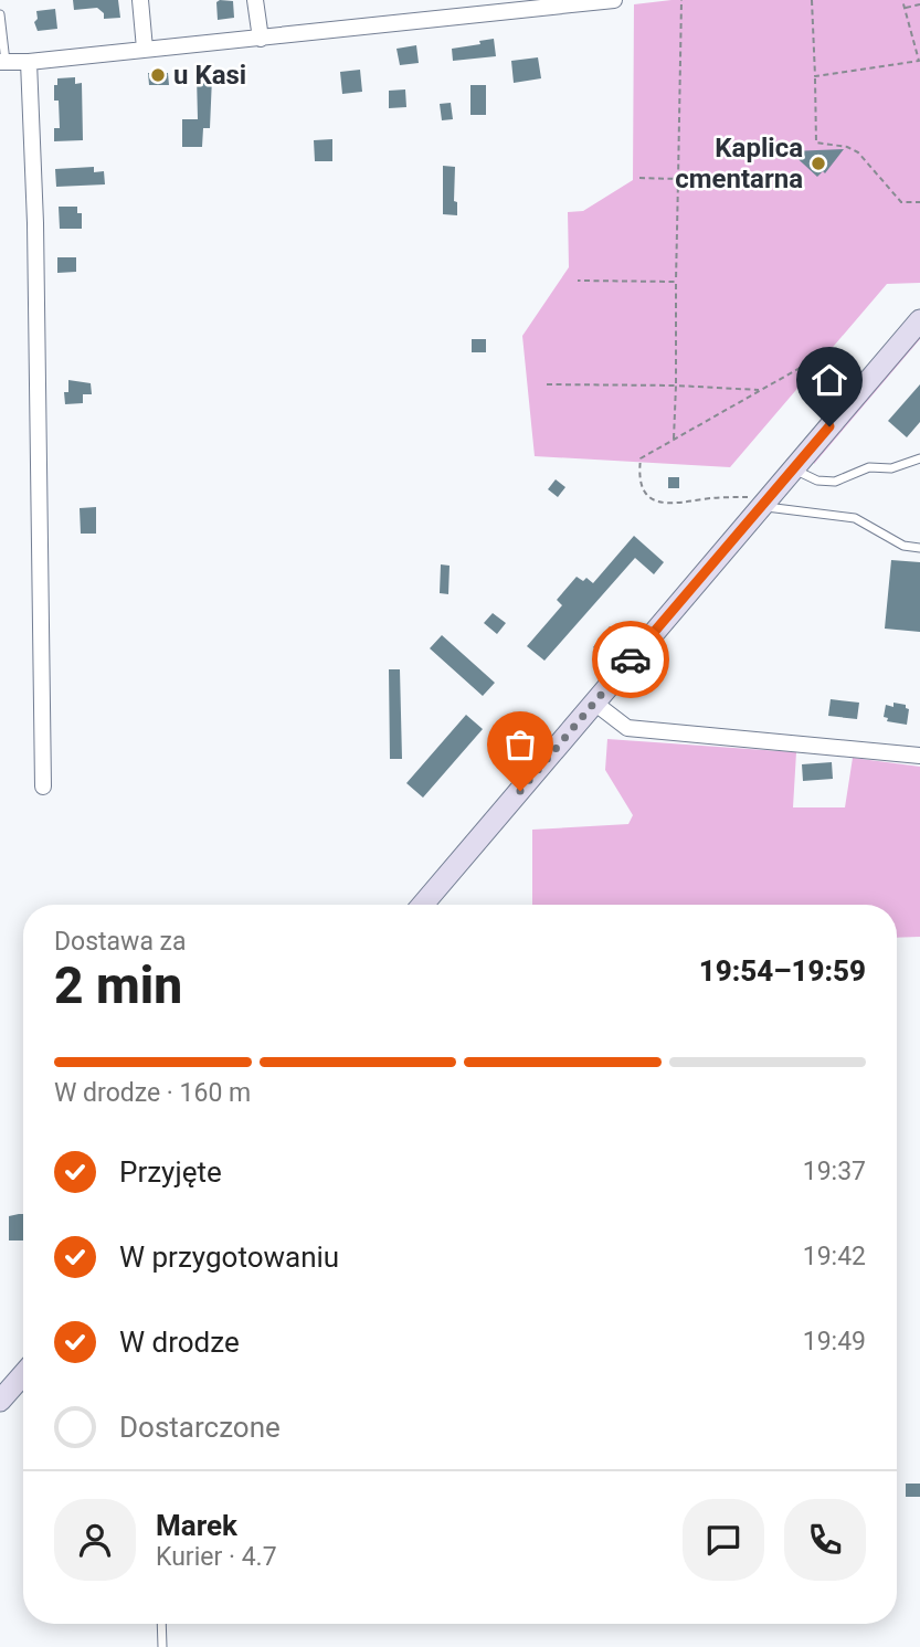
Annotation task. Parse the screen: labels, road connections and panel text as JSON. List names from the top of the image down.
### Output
{
  "places": ["u Kasi", "Kaplica cmentarna"],
  "page": {
    "heading": ["2 min", "Dostawa za", "19:54–19:59"],
    "panel": ["Marek", "Kurier · 4.7"],
    "bar": "W drodze · 160 m",
    "list": [
      ["Przyjęte", "19:37"],
      ["W przygotowaniu", "19:42"],
      ["W drodze", "19:49"],
      "Dostarczone"
    ]
  }
}
